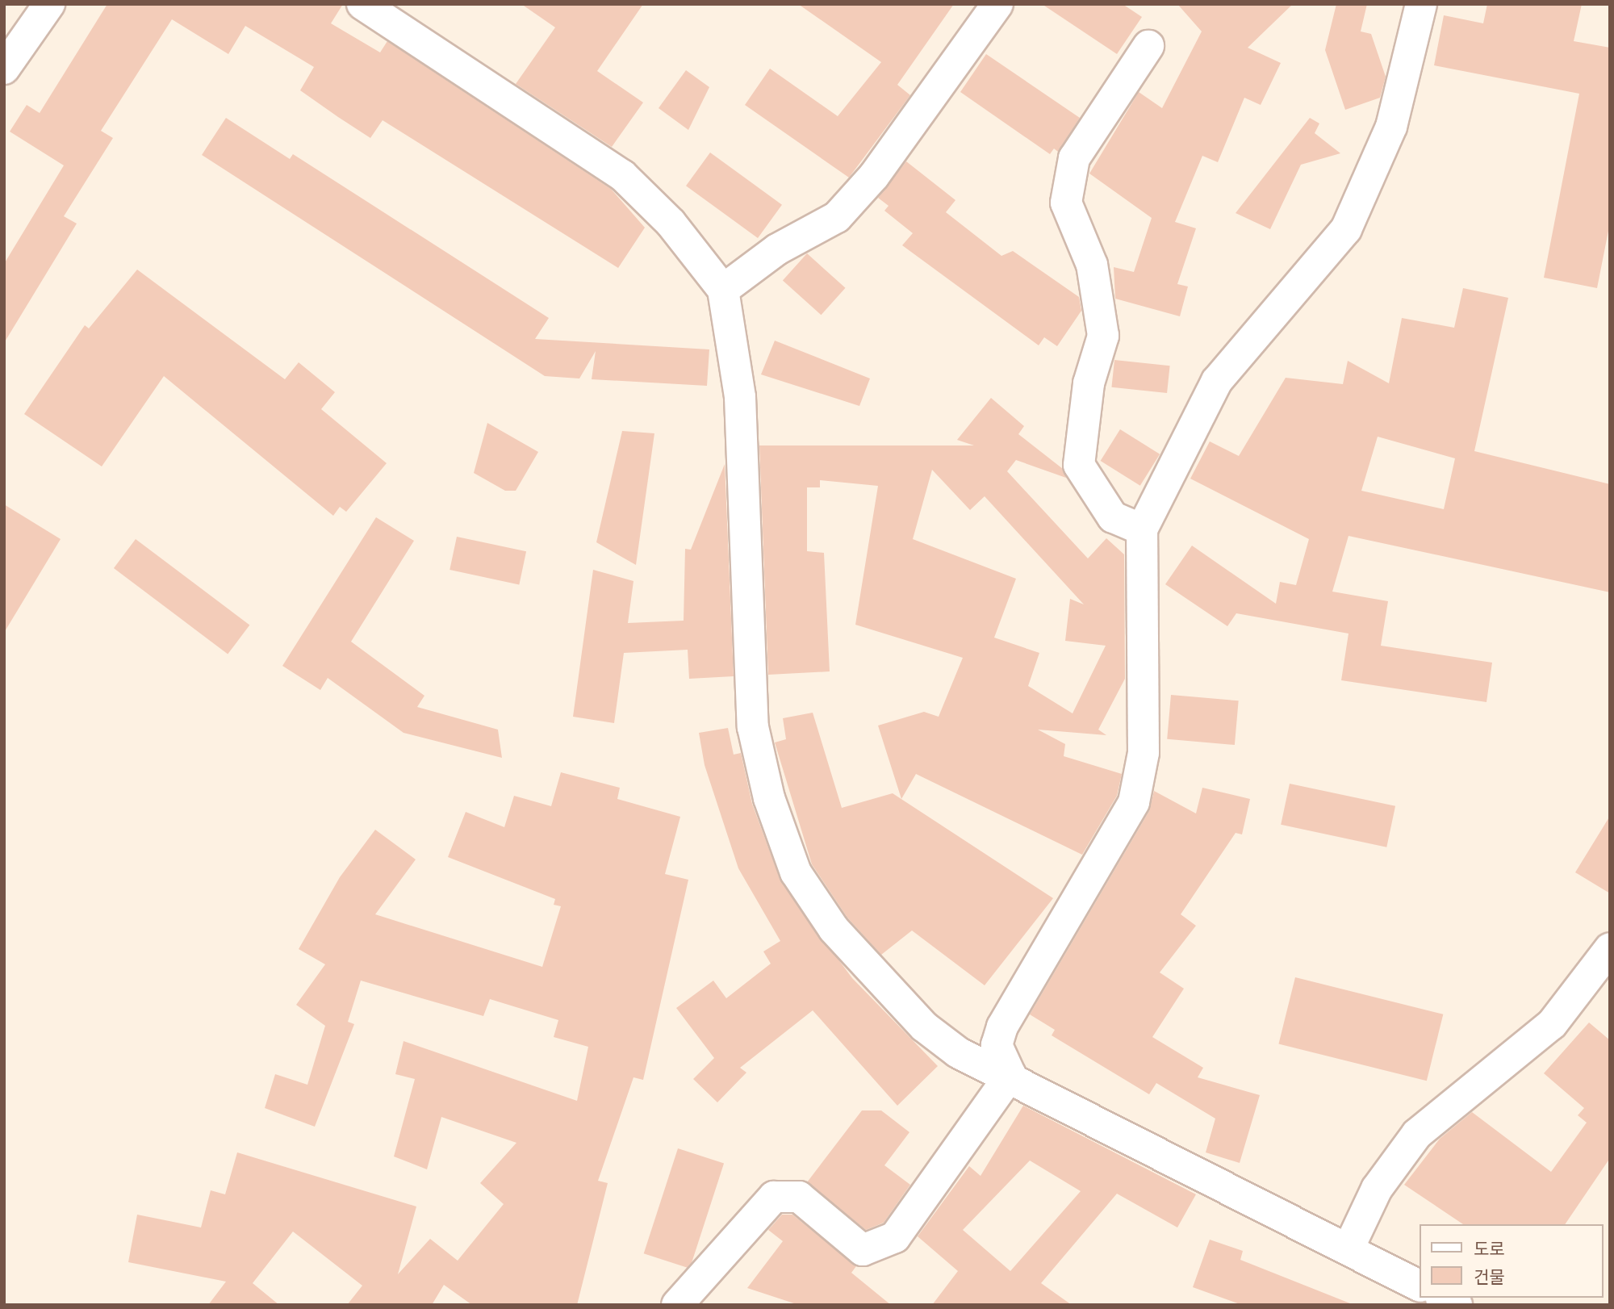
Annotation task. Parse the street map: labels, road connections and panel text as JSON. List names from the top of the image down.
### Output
{
  "legend": ["도로", "건물"]
}
